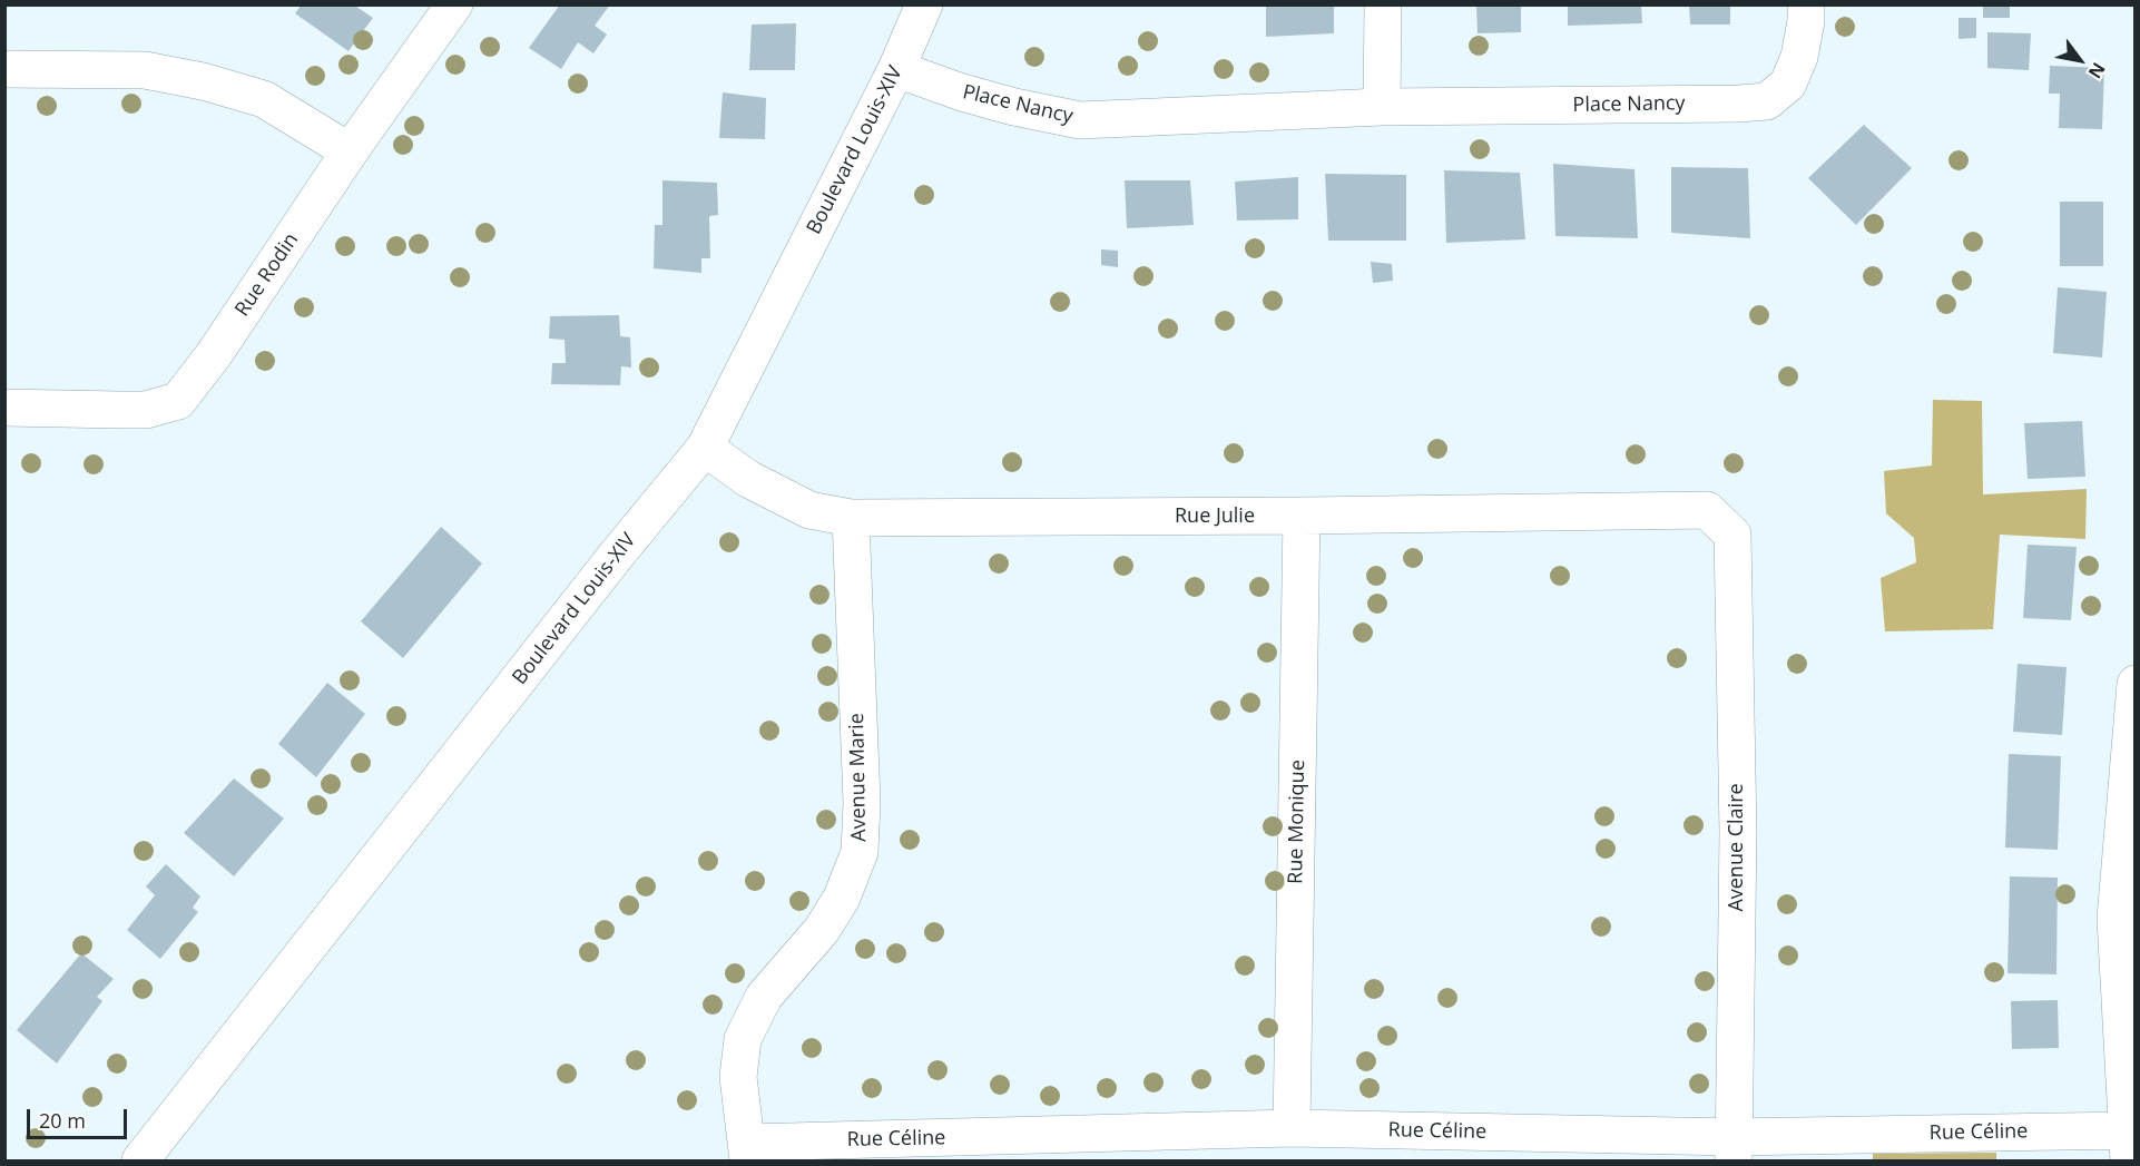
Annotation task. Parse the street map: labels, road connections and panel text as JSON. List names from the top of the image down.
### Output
{
  "streets": {
    "street": [
      "Place Nancy",
      "Boulevard Louis-XIV",
      "Rue Rodin",
      "Rue Julie",
      "Avenue Marie",
      "Rue Monique",
      "Avenue Claire",
      "Rue Céline"
    ]
  },
  "crossings": [
    ["Place Nancy", "Boulevard Louis-XIV"],
    ["Boulevard Louis-XIV", "Rue Julie"],
    ["Rue Julie", "Avenue Marie"],
    ["Rue Julie", "Rue Monique"],
    ["Rue Julie", "Avenue Claire"],
    ["Avenue Marie", "Rue Céline"],
    ["Rue Monique", "Rue Céline"],
    ["Avenue Claire", "Rue Céline"]
  ],
  "scale_bar": "20 m",
  "north": "bottom right"
}
